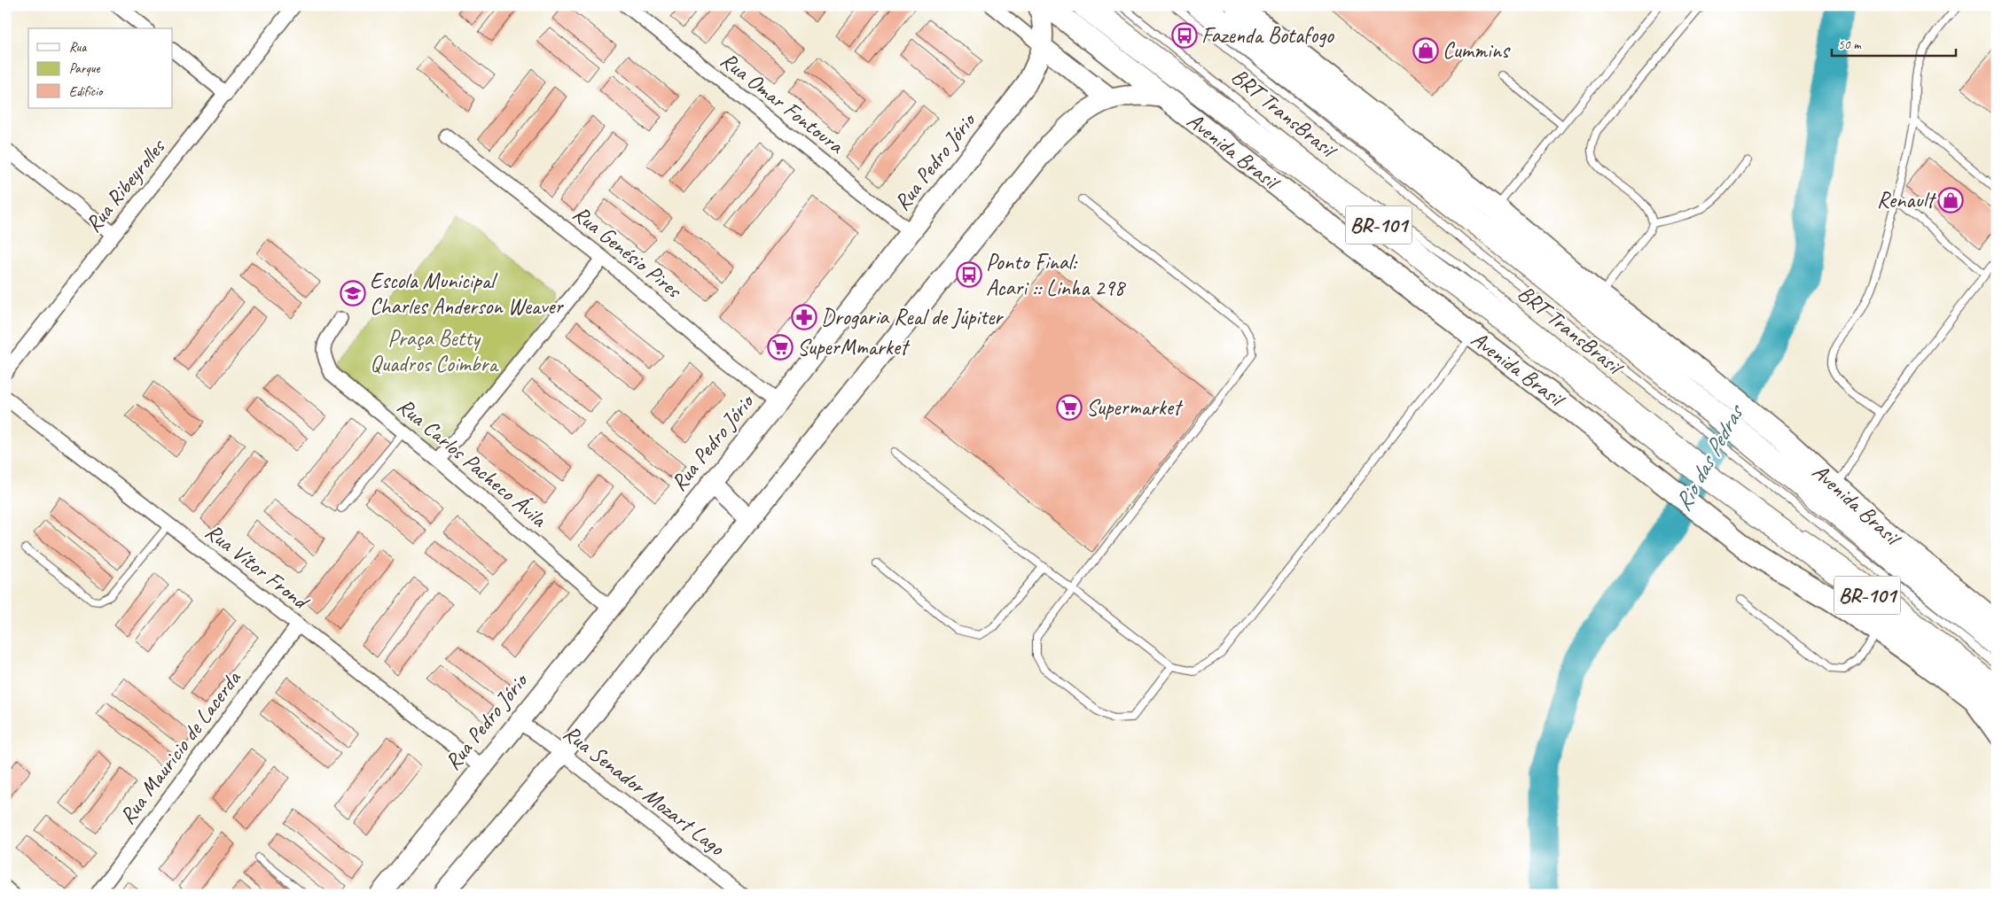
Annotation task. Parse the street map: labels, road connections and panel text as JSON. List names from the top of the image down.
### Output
{
  "streets": {
    "highway": ["Avenida Brasil", "BR-101"],
    "main road": ["Rua Pedro Jório"],
    "street": [
      "Rua Omar Fontoura",
      "Rua Ribeyrolles",
      "Rua Genésio Pires",
      "Rua Carlos Pacheco Ávila",
      "Rua Vítor Frond",
      "Rua Mauricio de Lacerda",
      "Rua Senador Mozart Lago"
    ],
    "lane": ["BRT TransBrasil"]
  },
  "crossings": [
    ["Rua Omar Fontoura", "Rua Pedro Jório"],
    ["BRT TransBrasil", "Avenida Brasil"],
    ["Rua Pedro Jório", "Rua Genésio Pires"],
    ["Rua Pedro Jório", "Rua Carlos Pacheco Ávila"],
    ["Rua Pedro Jório", "Rua Vítor Frond"],
    ["Rua Pedro Jório", "Rua Senador Mozart Lago"],
    ["Rua Vítor Frond", "Rua Mauricio de Lacerda"]
  ],
  "water": ["Rio das Pedras"],
  "parks": ["Praça Betty Quadros Coimbra"],
  "places": {
    "bus stop": ["Fazenda Botafogo", "Ponto Final: Acari :: Linha 298"],
    "shop": ["Cummins", "Renault"],
    "school or university": ["Escola Municipal Charles Anderson Weaver"],
    "pharmacy": ["Drogaria Real de Júpiter"],
    "supermarket": ["SuperMmarket", "Supermarket"]
  },
  "legend": ["Rua", "Parque", "Edifício"],
  "scale_bar": "50 m"
}
